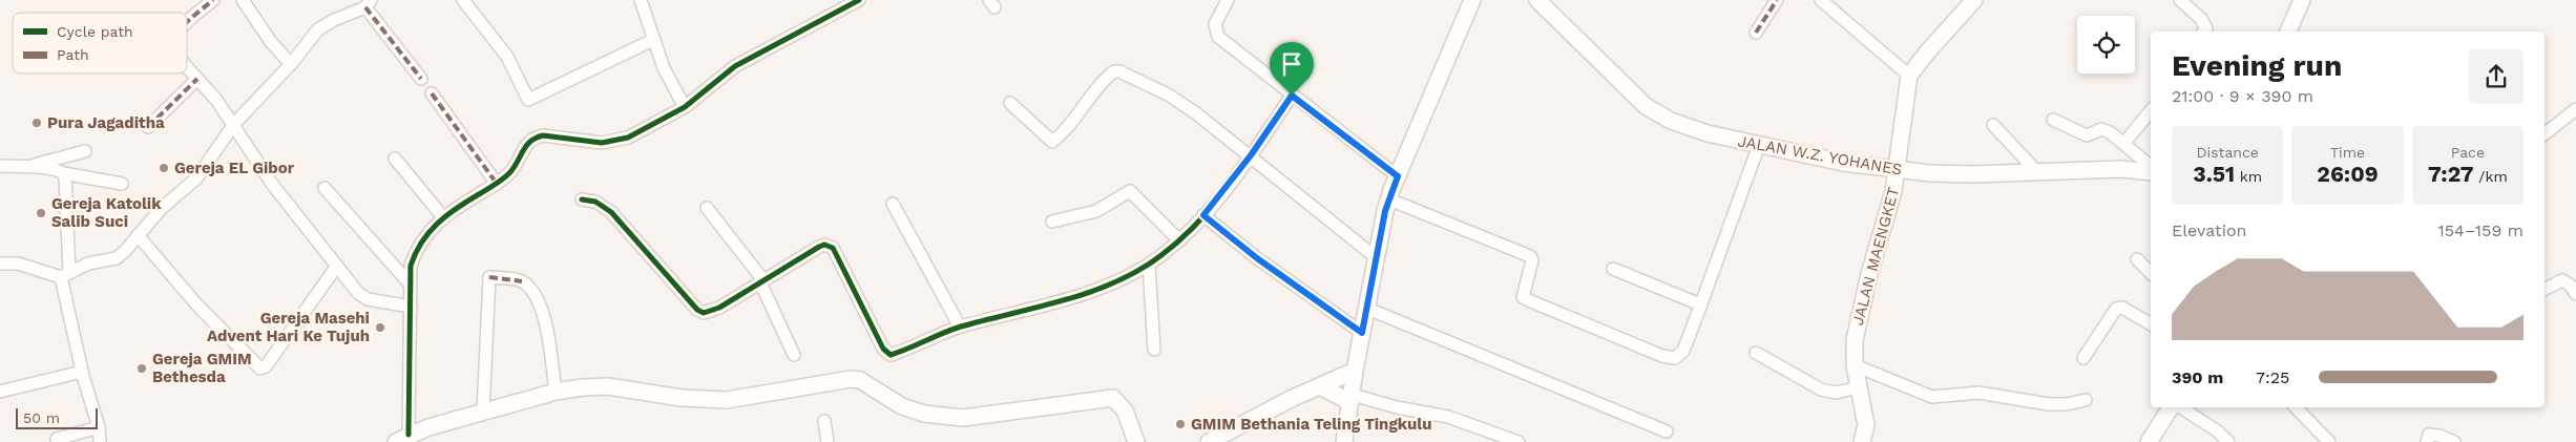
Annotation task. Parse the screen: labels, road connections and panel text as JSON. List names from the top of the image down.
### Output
{
  "streets": {
    "street": ["JALAN W.Z. YOHANES", "JALAN MAENGKET"]
  },
  "crossings": [
    ["JALAN W.Z. YOHANES", "JALAN MAENGKET"]
  ],
  "places": [
    "Pura Jagaditha",
    "Gereja EL Gibor",
    "Gereja Katolik Salib Suci",
    "Gereja Masehi Advent Hari Ke Tujuh",
    "Gereja GMIM Bethesda",
    "GMIM Bethania Teling Tingkulu"
  ],
  "legend": ["Cycle path", "Path"],
  "scale_bar": "50 m",
  "page": {
    "heading": ["Evening run", "21:00 · 9 × 390 m"],
    "stats": [
      ["Distance", "3.51 km"],
      ["Time", "26:09"],
      ["Pace", "7:27 /km"]
    ],
    "chart": ["Elevation", "154–159 m"],
    "list": [
      {
        "name": "390 m",
        "note": "7:25"
      }
    ],
    "scale": "50 m"
  }
}
